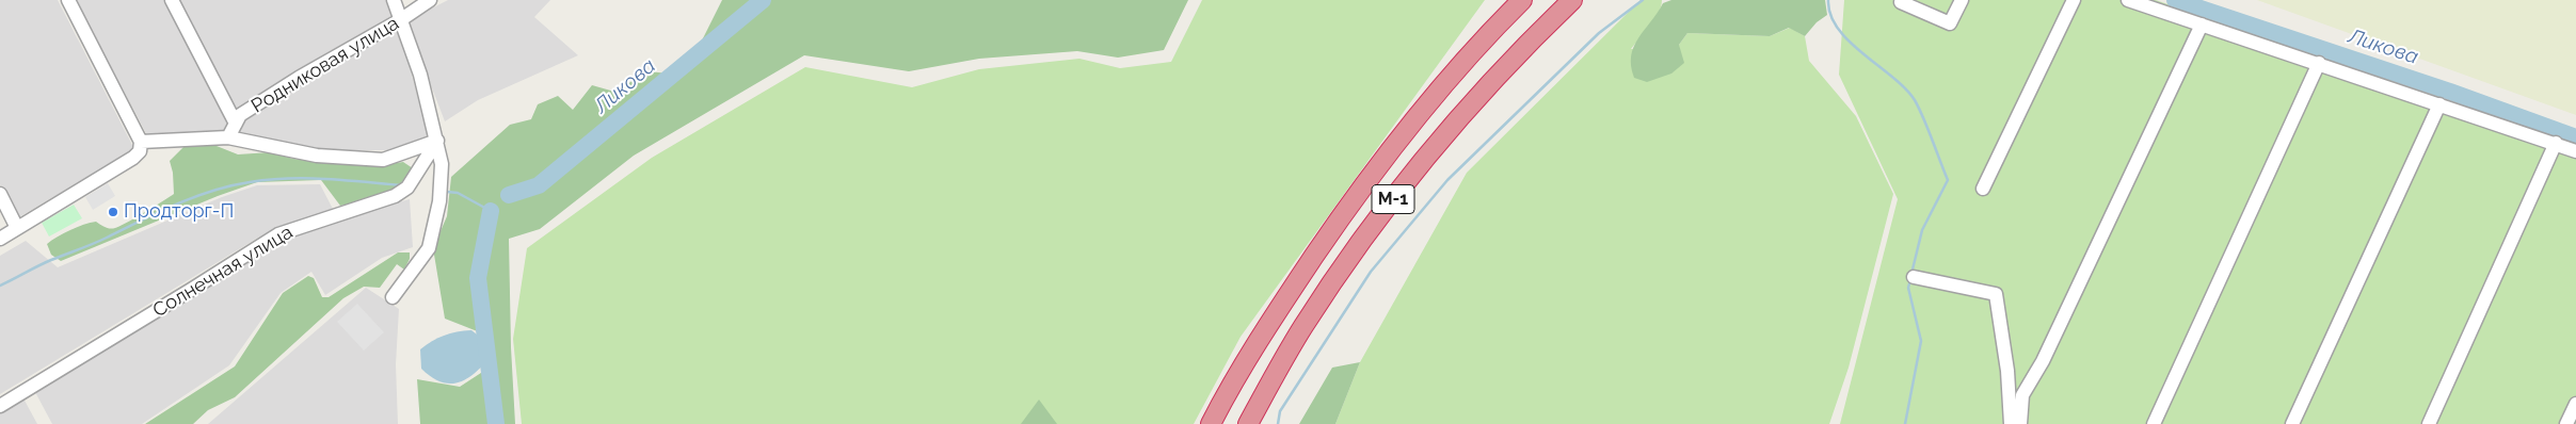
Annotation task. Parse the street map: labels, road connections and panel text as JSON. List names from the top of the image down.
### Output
{
  "streets": {
    "highway": ["М-1"],
    "street": ["Родниковая улица", "Солнечная улица"]
  },
  "water": ["Ликова"],
  "places": ["Продторг-П"]
}
